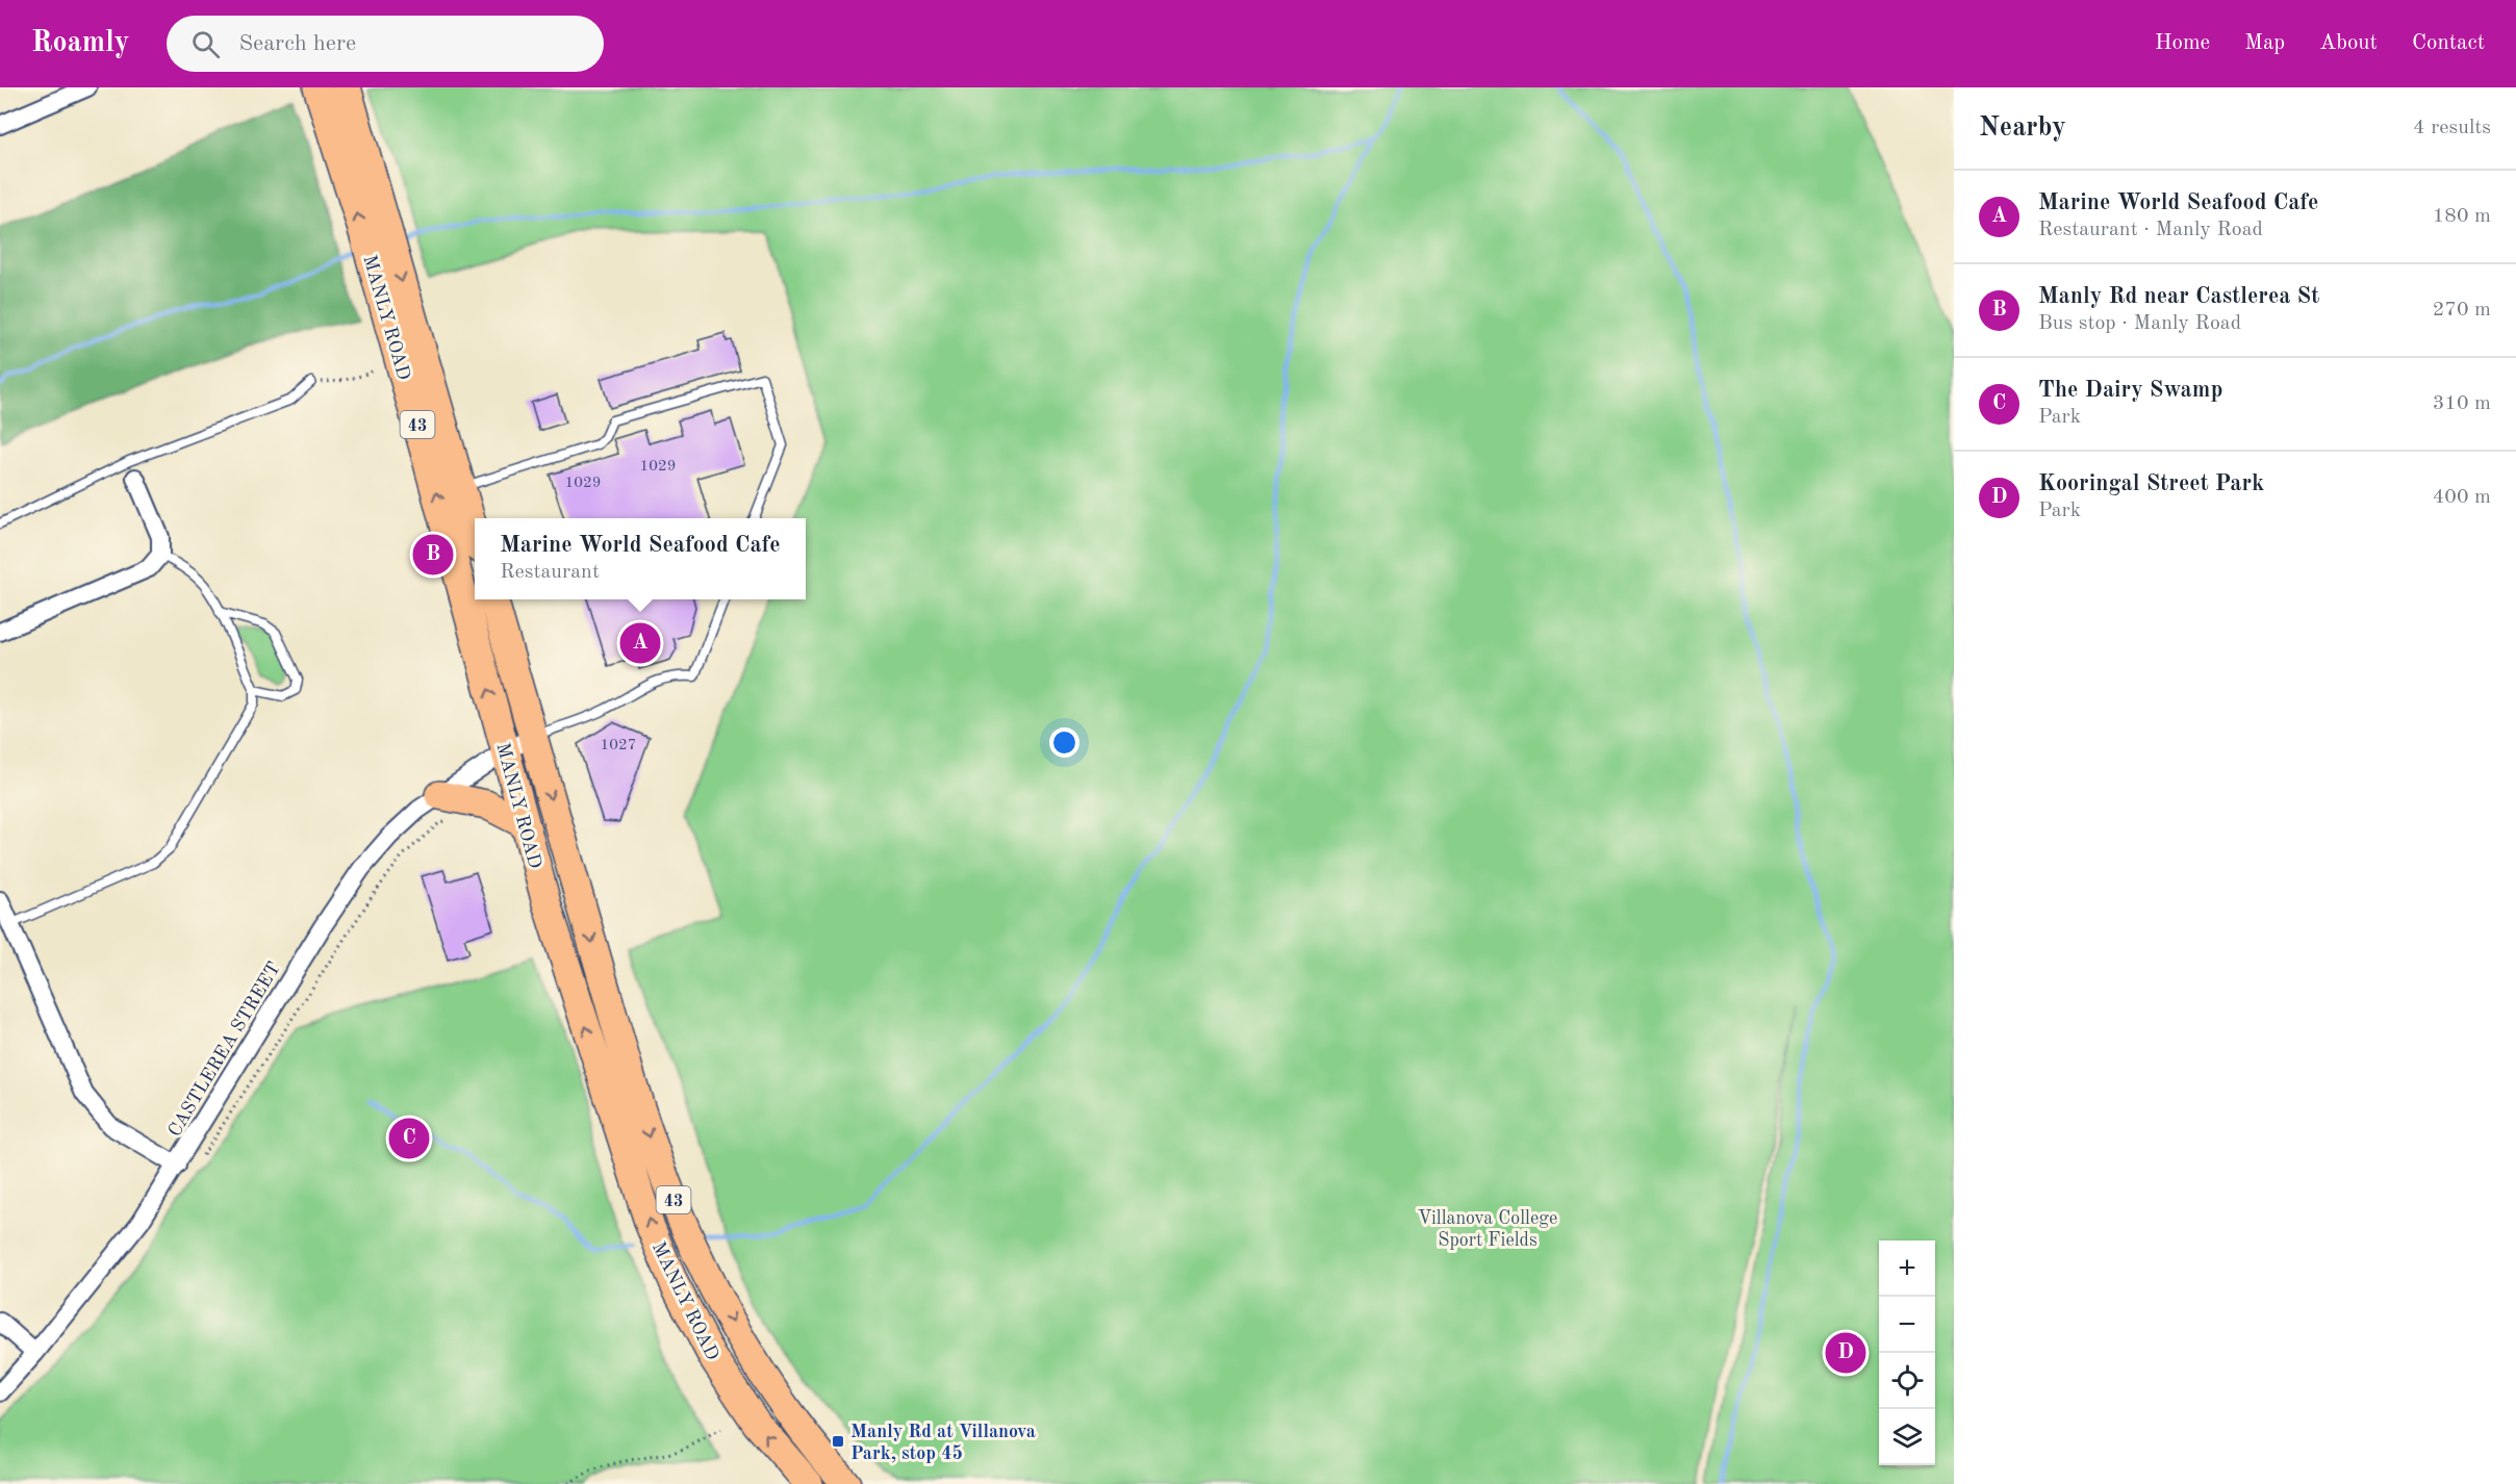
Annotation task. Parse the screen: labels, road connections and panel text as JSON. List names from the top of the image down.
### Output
{
  "streets": {
    "main road": ["MANLY ROAD", "43"],
    "street": ["CASTLEREA STREET"]
  },
  "crossings": [
    ["MANLY ROAD", "CASTLEREA STREET"]
  ],
  "parks": ["Villanova College Sport Fields"],
  "places": {
    "transit": ["Manly Rd at Villanova Park, stop 45"]
  },
  "house_numbers": ["1029", "1029", "1027"],
  "page": {
    "header": "Roamly",
    "search": "Search here",
    "nav": [
      "Home",
      "Map",
      "About",
      "Contact"
    ],
    "heading": ["Nearby", "4 results"],
    "list": [
      {
        "mark": "A",
        "name": "Marine World Seafood Cafe",
        "note": "Restaurant · Manly Road",
        "value": "180 m"
      },
      {
        "mark": "B",
        "name": "Manly Rd near Castlerea St",
        "note": "Bus stop · Manly Road",
        "value": "270 m"
      },
      {
        "mark": "C",
        "name": "The Dairy Swamp",
        "note": "Park",
        "value": "310 m"
      },
      {
        "mark": "D",
        "name": "Kooringal Street Park",
        "note": "Park",
        "value": "400 m"
      }
    ],
    "popup": ["Marine World Seafood Cafe", "Restaurant"],
    "pins": [
      "B",
      "A",
      "C",
      "D"
    ],
    "map_buttons": ["+", "−"]
  }
}
